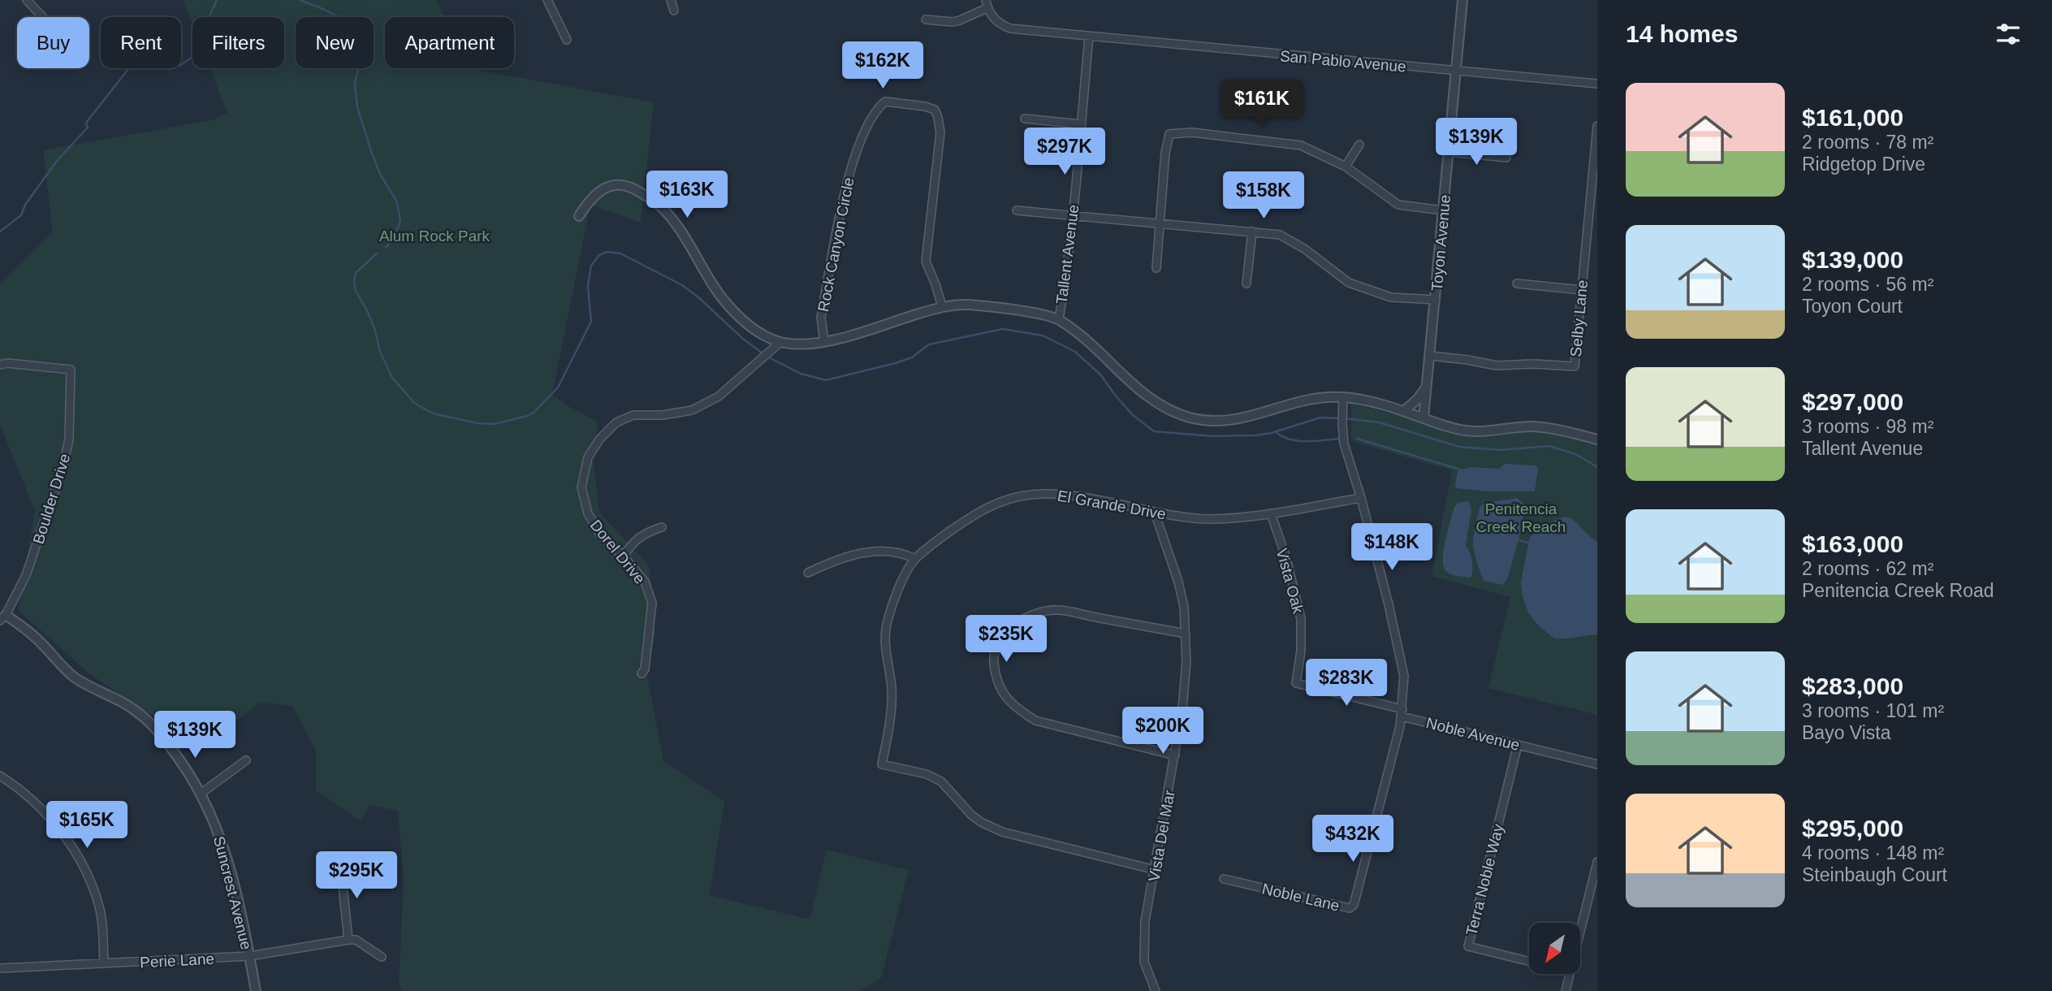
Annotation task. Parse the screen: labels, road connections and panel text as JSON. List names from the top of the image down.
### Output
{
  "streets": {
    "street": [
      "San Pablo Avenue",
      "Toyon Avenue",
      "Rock Canyon Circle",
      "Tallent Avenue",
      "Selby Lane",
      "Boulder Drive",
      "El Grande Drive",
      "Dorel Drive",
      "Vista Oak",
      "Noble Avenue",
      "Vista Del Mar",
      "Terra Noble Way",
      "Suncrest Avenue",
      "Noble Lane",
      "Perie Lane"
    ]
  },
  "crossings": [
    ["San Pablo Avenue", "Toyon Avenue"],
    ["San Pablo Avenue", "Tallent Avenue"],
    ["Toyon Avenue", "Selby Lane"],
    ["Boulder Drive", "Suncrest Avenue"],
    ["El Grande Drive", "Vista Oak"],
    ["El Grande Drive", "Vista Del Mar"],
    ["Vista Oak", "Noble Avenue"],
    ["Noble Avenue", "Terra Noble Way"],
    ["Noble Avenue", "Noble Lane"],
    ["Suncrest Avenue", "Perie Lane"]
  ],
  "parks": ["Alum Rock Park", "Penitencia Creek Reach"],
  "north": "bottom left",
  "page": {
    "heading": "14 homes",
    "chip": [
      "Buy",
      "Rent",
      "Filters",
      "New",
      "Apartment"
    ],
    "price": [
      "$162K",
      "$161K",
      "$139K",
      "$297K",
      "$163K",
      "$158K",
      "$148K",
      "$235K",
      "$283K",
      "$200K",
      "$139K",
      "$165K",
      "$432K",
      "$295K"
    ],
    "list": [
      {
        "name": "$161,000",
        "note": "2 rooms · 78 m² · Ridgetop Drive"
      },
      {
        "name": "$139,000",
        "note": "2 rooms · 56 m² · Toyon Court"
      },
      {
        "name": "$297,000",
        "note": "3 rooms · 98 m² · Tallent Avenue"
      },
      {
        "name": "$163,000",
        "note": "2 rooms · 62 m² · Penitencia Creek Road"
      },
      {
        "name": "$283,000",
        "note": "3 rooms · 101 m² · Bayo Vista"
      },
      {
        "name": "$295,000",
        "note": "4 rooms · 148 m² · Steinbaugh Court"
      }
    ]
  }
}
